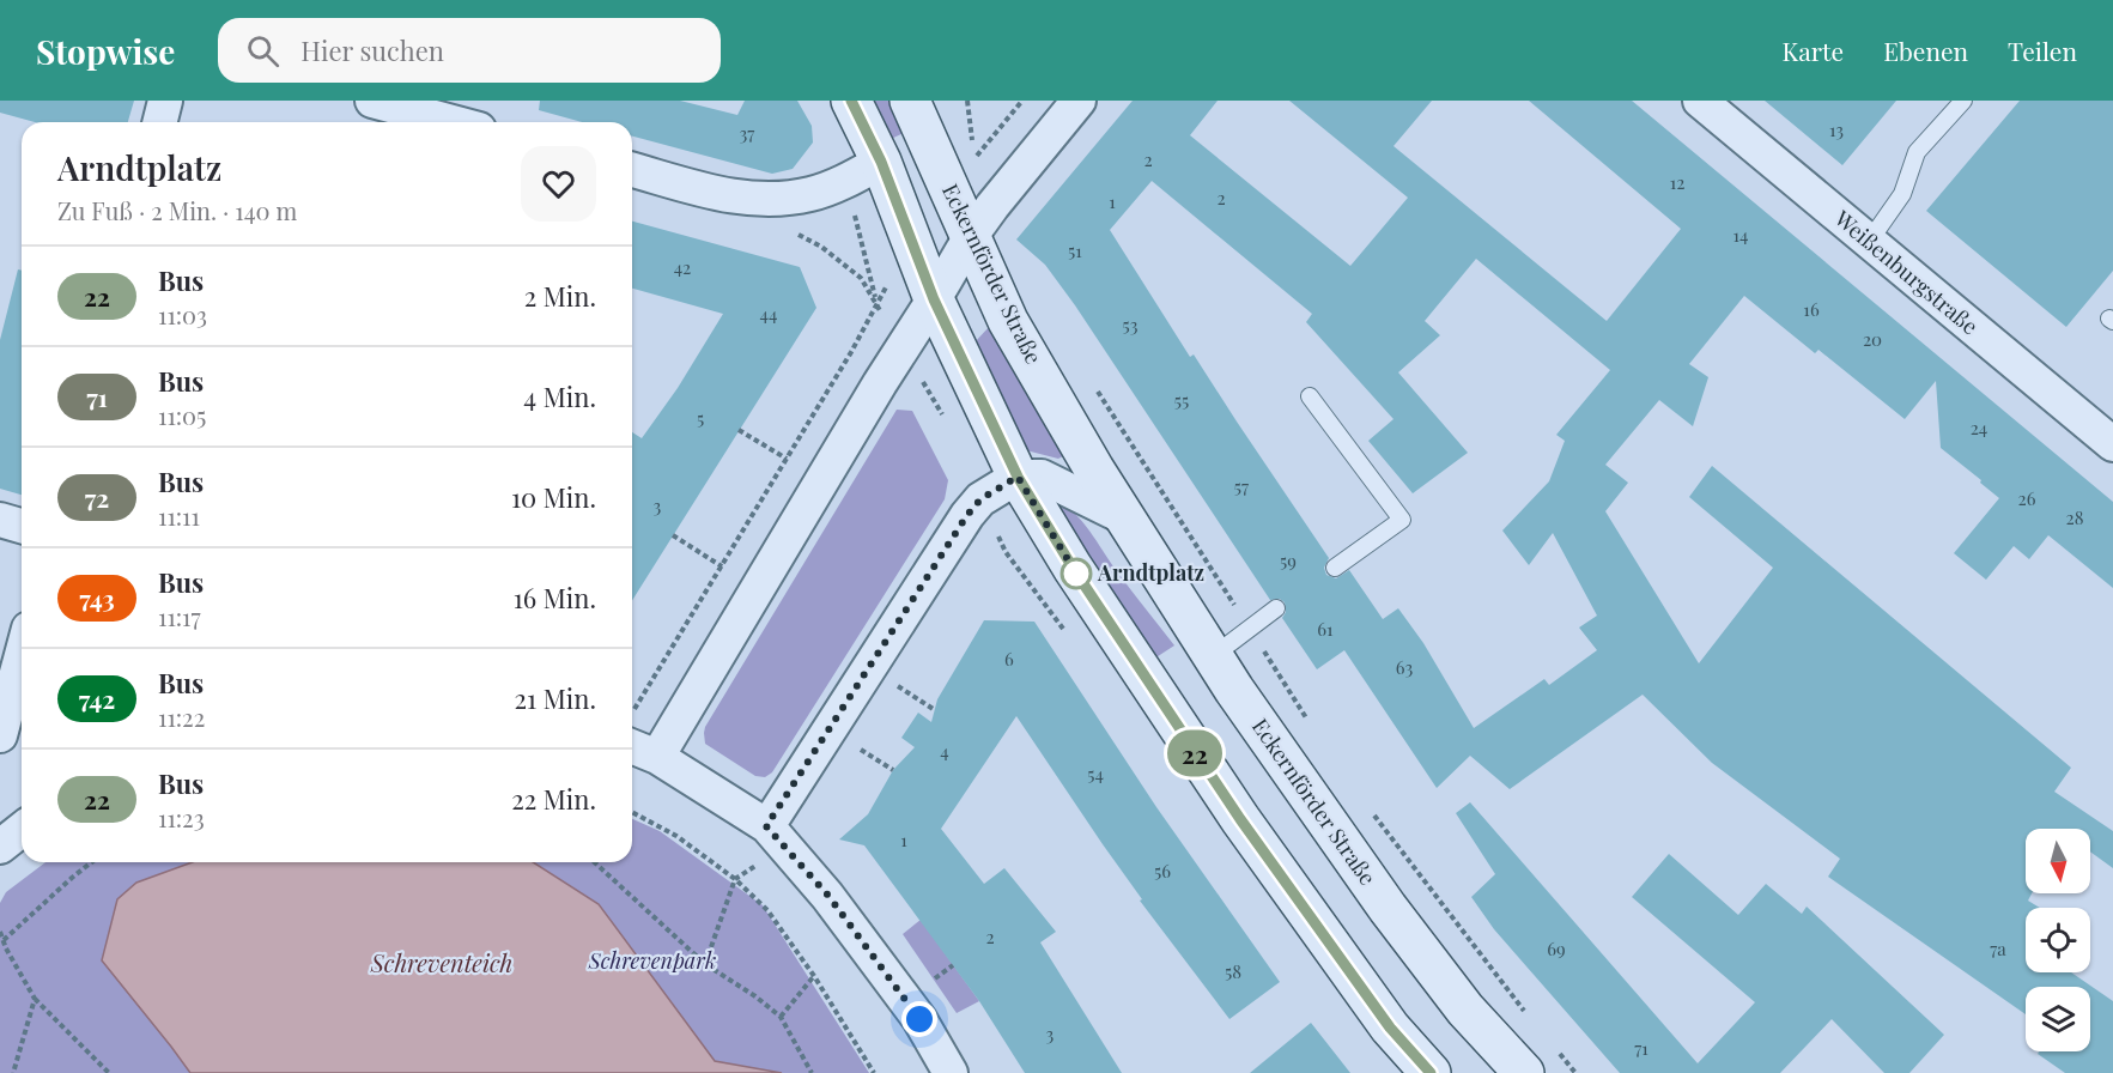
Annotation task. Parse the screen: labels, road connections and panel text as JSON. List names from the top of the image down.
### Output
{
  "streets": {
    "main road": ["Eckernförder Straße"],
    "street": ["Weißenburgstraße"]
  },
  "water": ["Schreventeich"],
  "parks": ["Schrevenpark"],
  "places": ["Arndtplatz"],
  "lines": ["bus line 22"],
  "house_numbers": [
    "13",
    "37",
    "2",
    "12",
    "2",
    "1",
    "14",
    "51",
    "42",
    "16",
    "44",
    "53",
    "20",
    "55",
    "5",
    "24",
    "57",
    "26",
    "3",
    "28",
    "59",
    "61",
    "6",
    "63",
    "4",
    "54",
    "1",
    "56",
    "2",
    "69",
    "7a",
    "58",
    "3",
    "71"
  ],
  "north": "bottom",
  "page": {
    "header": "Stopwise",
    "search": "Hier suchen",
    "nav": ["Karte", "Ebenen", "Teilen"],
    "on_map": "22",
    "heading": ["Arndtplatz", "Zu Fuß · 2 Min. · 140 m"],
    "list": [
      {
        "mark": "22",
        "name": "Bus",
        "note": "11:03",
        "value": "2 Min."
      },
      {
        "mark": "71",
        "name": "Bus",
        "note": "11:05",
        "value": "4 Min."
      },
      {
        "mark": "72",
        "name": "Bus",
        "note": "11:11",
        "value": "10 Min."
      },
      {
        "mark": "743",
        "name": "Bus",
        "note": "11:17",
        "value": "16 Min."
      },
      {
        "mark": "742",
        "name": "Bus",
        "note": "11:22",
        "value": "21 Min."
      },
      {
        "mark": "22",
        "name": "Bus",
        "note": "11:23",
        "value": "22 Min."
      }
    ]
  }
}
